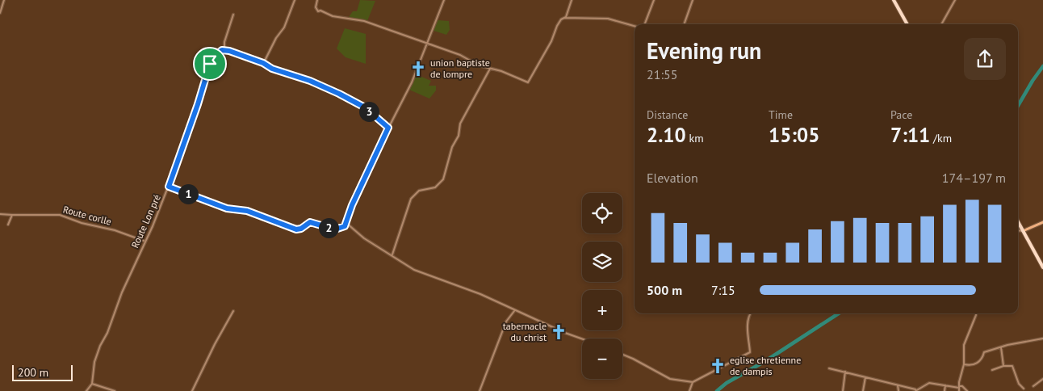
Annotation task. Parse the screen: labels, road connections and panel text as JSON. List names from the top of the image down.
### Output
{
  "streets": {
    "street": ["Route corlle", "Route Lon pré"]
  },
  "crossings": [
    ["Route corlle", "Route Lon pré"]
  ],
  "places": {
    "church": ["union baptiste de lompre", "tabernacle du christ", "eglise chretienne de dampis"]
  },
  "scale_bar": "200 m",
  "page": {
    "heading": ["Evening run", "21:55"],
    "stats": [
      ["Distance", "2.10 km"],
      ["Time", "15:05"],
      ["Pace", "7:11 /km"]
    ],
    "pins": ["3", "1", "2"],
    "chart": ["Elevation", "174–197 m"],
    "map_buttons": ["+", "−"],
    "list": [
      {
        "name": "500 m",
        "note": "7:15"
      }
    ],
    "scale": "200 m"
  }
}
